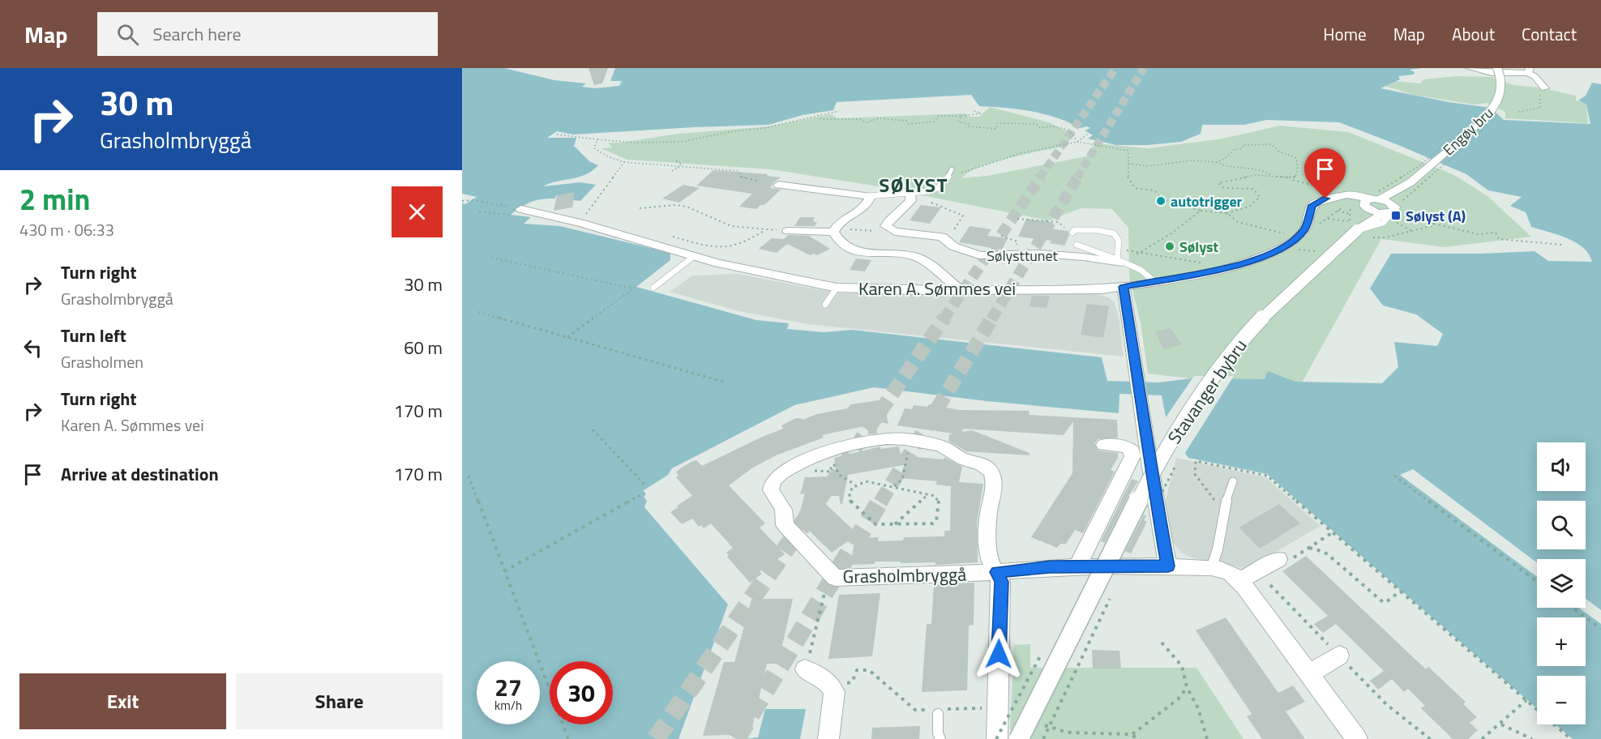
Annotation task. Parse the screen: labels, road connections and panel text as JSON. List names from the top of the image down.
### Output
{
  "streets": {
    "street": [
      "Engøy bru",
      "Sølysttunet",
      "Karen A. Sømmes vei",
      "Stavanger bybru",
      "Grasholmbryggå"
    ]
  },
  "crossings": [
    ["Sølysttunet", "Karen A. Sømmes vei"]
  ],
  "districts": ["SØLYST"],
  "places": {
    "other": ["autotrigger", "Sølyst"],
    "transit": ["Sølyst (A)"]
  },
  "page": {
    "header": "Map",
    "search": "Search here",
    "nav": [
      "Home",
      "Map",
      "About",
      "Contact"
    ],
    "turn": ["30 m", "Grasholmbryggå"],
    "heading": ["2 min", "430 m · 06:33"],
    "list": [
      {
        "name": "Turn right",
        "note": "Grasholmbryggå",
        "value": "30 m"
      },
      {
        "name": "Turn left",
        "note": "Grasholmen",
        "value": "60 m"
      },
      {
        "name": "Turn right",
        "note": "Karen A. Sømmes vei",
        "value": "170 m"
      },
      {
        "name": "Arrive at destination",
        "value": "170 m"
      }
    ],
    "map_buttons": ["+", "−"],
    "speed": "27 km/h",
    "limit": "30",
    "buttons": ["Exit", "Share"]
  }
}
